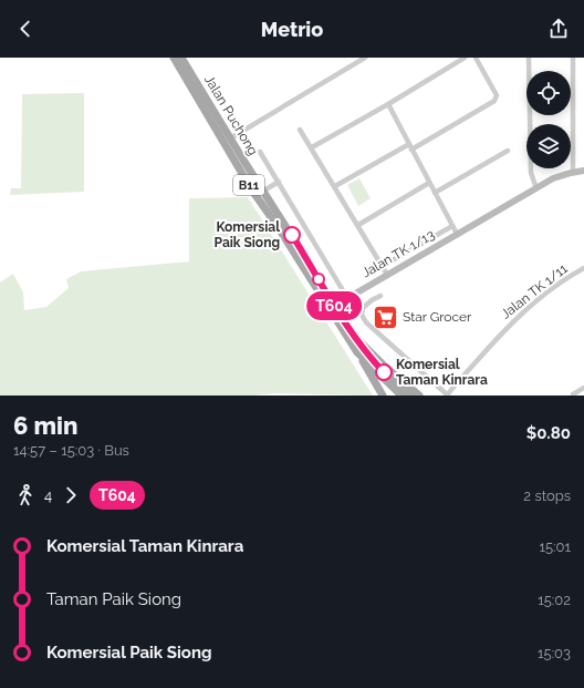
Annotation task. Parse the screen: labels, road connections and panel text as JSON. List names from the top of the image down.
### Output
{
  "streets": {
    "main road": ["Jalan Puchong", "B11"],
    "street": ["Jalan TK 1/13", "Jalan TK 1/11"]
  },
  "crossings": [
    ["Jalan Puchong", "Jalan TK 1/13"]
  ],
  "places": {
    "other": ["Komersial Paik Siong", "Komersial Taman Kinrara"],
    "supermarket": ["Star Grocer"]
  },
  "lines": ["bus line T604"],
  "page": {
    "header": "Metrio",
    "on_map": "T604",
    "heading": ["6 min", "14:57 – 15:03 · Bus", "$0.80"],
    "legs": ["4", "T604", "2 stops"],
    "list": [
      {
        "name": "Komersial Taman Kinrara",
        "value": "15:01"
      },
      {
        "name": "Taman Paik Siong",
        "value": "15:02"
      },
      {
        "name": "Komersial Paik Siong",
        "value": "15:03"
      }
    ]
  }
}
